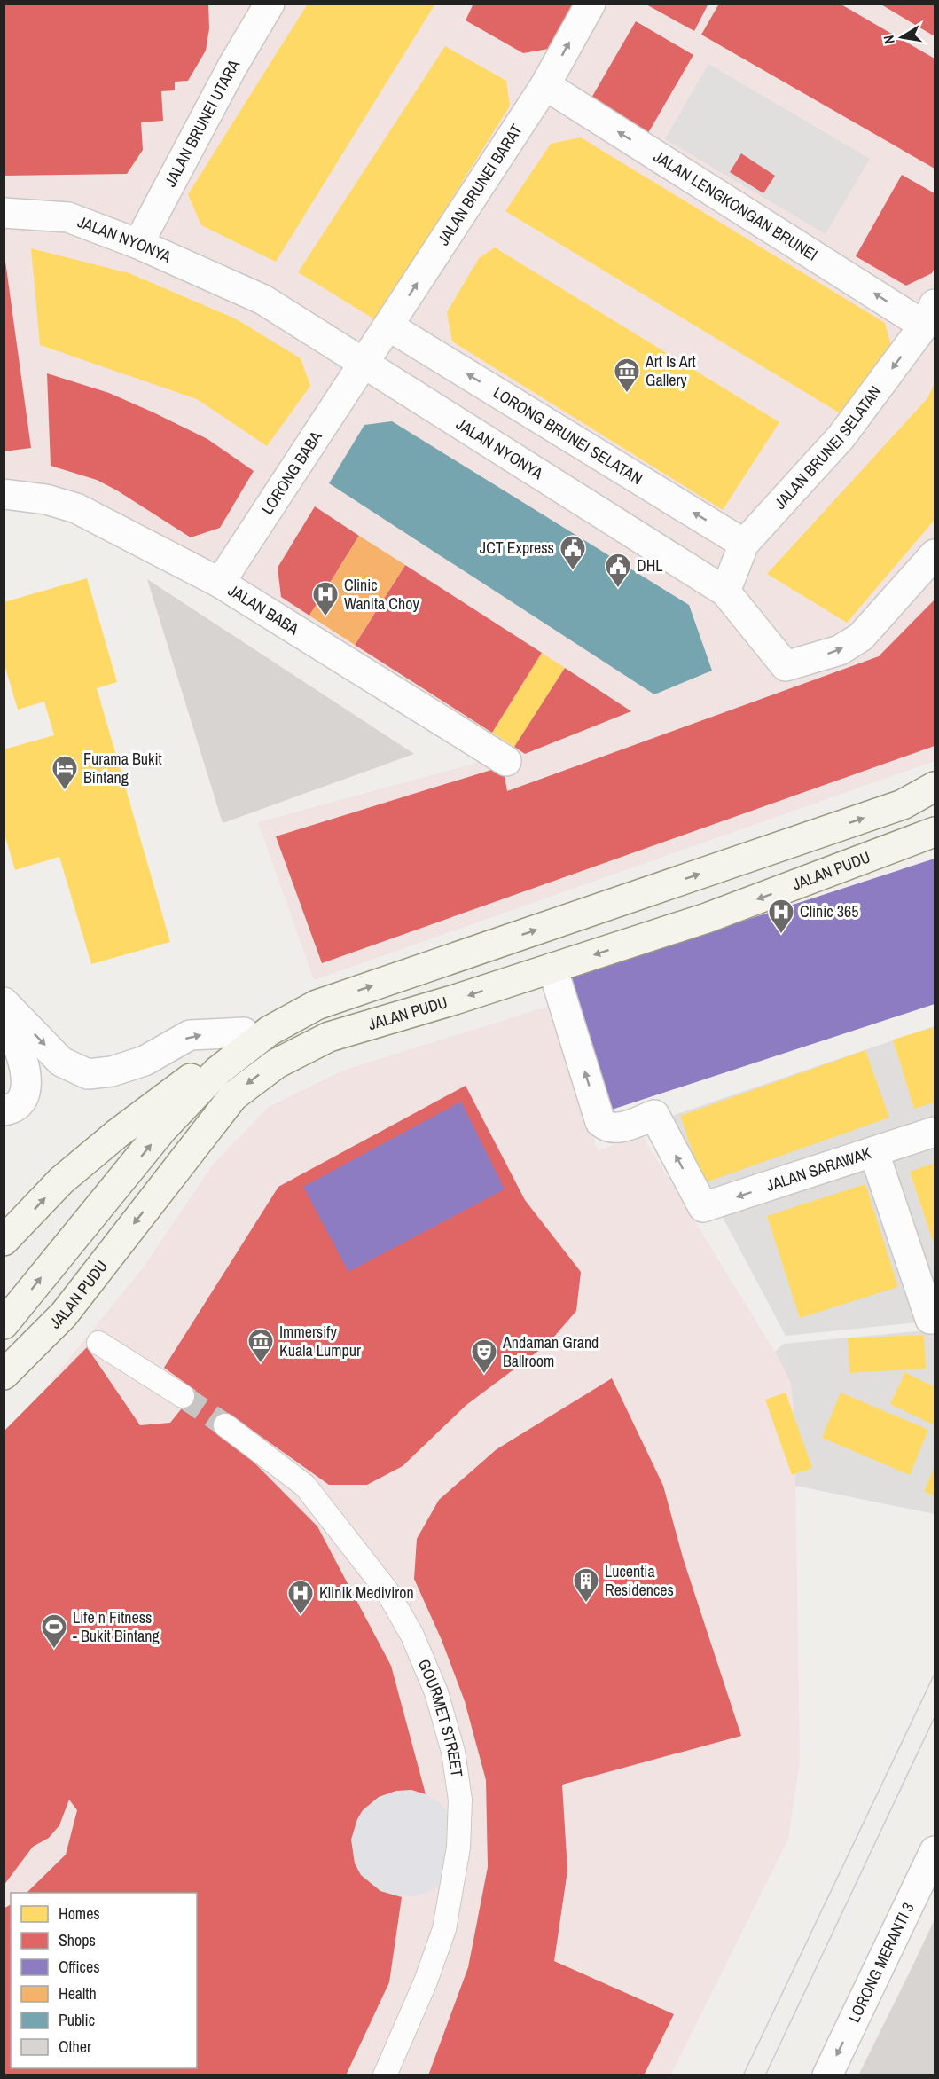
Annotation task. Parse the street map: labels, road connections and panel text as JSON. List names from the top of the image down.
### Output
{
  "streets": {
    "main road": ["JALAN PUDU"],
    "street": [
      "JALAN BRUNEI UTARA",
      "JALAN BRUNEI BARAT",
      "JALAN LENGKONGAN BRUNEI",
      "JALAN NYONYA",
      "LORONG BRUNEI SELATAN",
      "JALAN BRUNEI SELATAN",
      "LORONG BABA",
      "JALAN BABA",
      "JALAN SARAWAK",
      "GOURMET STREET",
      "LORONG MERANTI 3"
    ]
  },
  "crossings": [
    ["JALAN BRUNEI UTARA", "JALAN NYONYA"],
    ["JALAN BRUNEI BARAT", "JALAN LENGKONGAN BRUNEI"],
    ["JALAN BRUNEI BARAT", "JALAN NYONYA"],
    ["JALAN BRUNEI BARAT", "LORONG BRUNEI SELATAN"],
    ["JALAN BRUNEI BARAT", "LORONG BABA"],
    ["JALAN LENGKONGAN BRUNEI", "JALAN BRUNEI SELATAN"],
    ["JALAN NYONYA", "JALAN BRUNEI SELATAN"],
    ["JALAN NYONYA", "LORONG BABA"],
    ["LORONG BRUNEI SELATAN", "JALAN BRUNEI SELATAN"],
    ["LORONG BABA", "JALAN BABA"],
    ["JALAN PUDU", "JALAN SARAWAK"]
  ],
  "one_way": [
    "JALAN BRUNEI BARAT",
    "JALAN LENGKONGAN BRUNEI",
    "LORONG BRUNEI SELATAN",
    "JALAN BRUNEI SELATAN",
    "LORONG MERANTI 3"
  ],
  "places": {
    "museum": ["Art Is Art Gallery", "Immersify Kuala Lumpur"],
    "public building": ["JCT Express", "DHL"],
    "hospital": ["Clinic Wanita Choy", "Clinic 365", "Klinik Mediviron"],
    "hotel": ["Furama Bukit Bintang"],
    "theatre": ["Andaman Grand Ballroom"],
    "building": ["Lucentia Residences"],
    "sports": ["Life n Fitness - Bukit Bintang"]
  },
  "legend": [
    "Homes",
    "Shops",
    "Offices",
    "Health",
    "Public",
    "Other"
  ],
  "north": "left"
}
